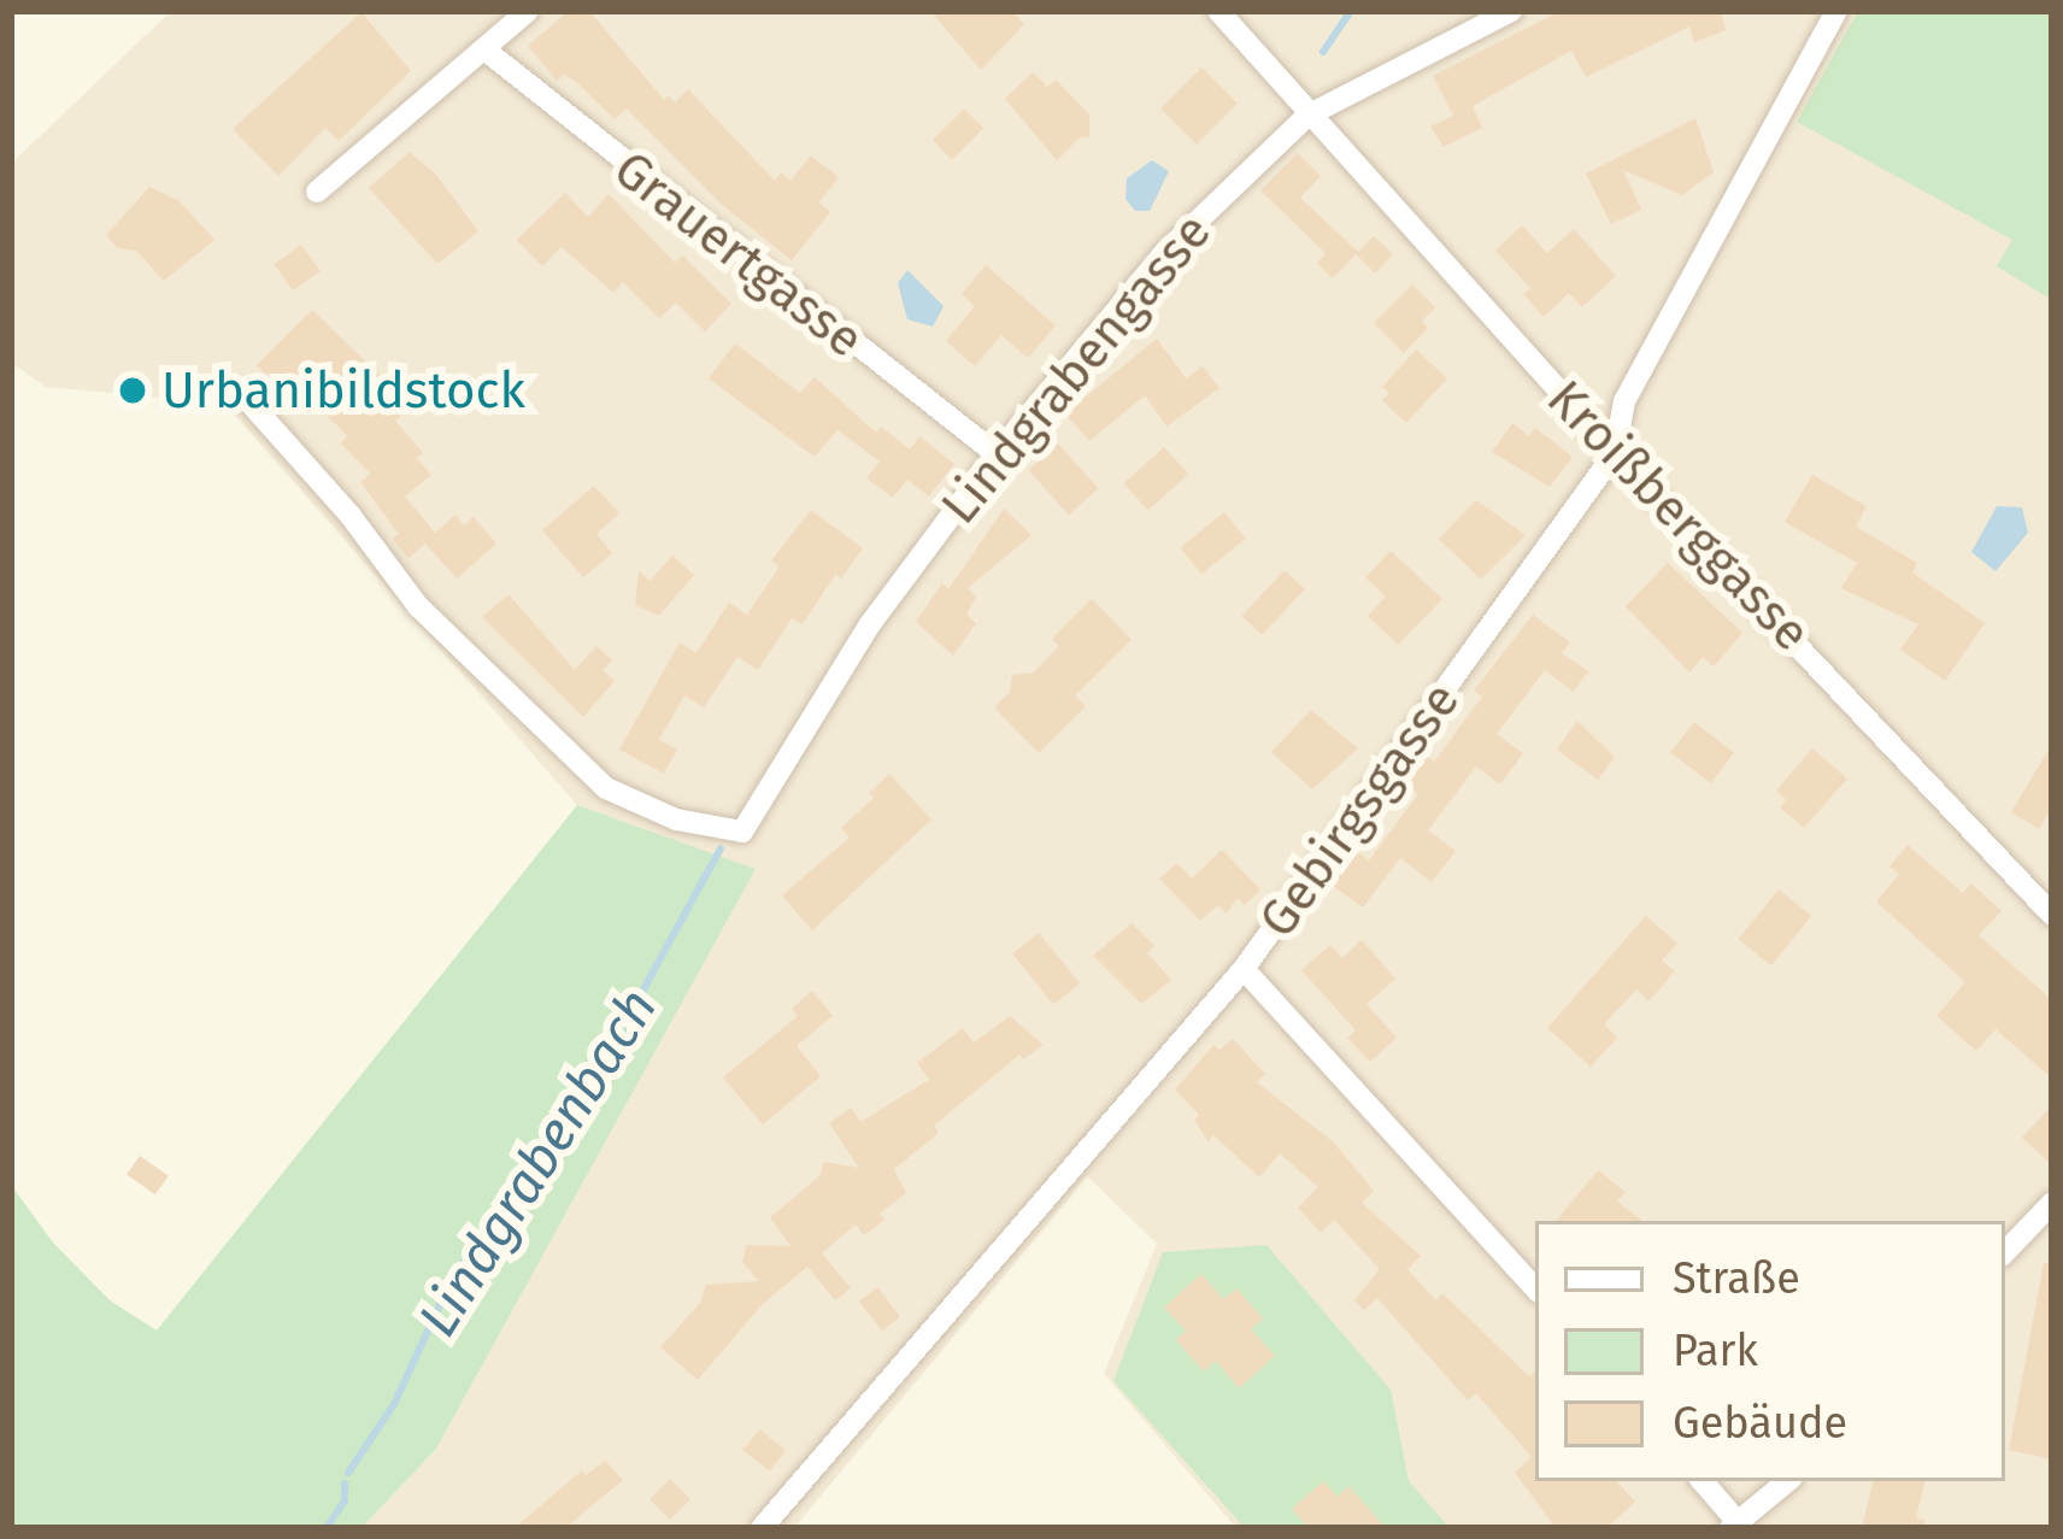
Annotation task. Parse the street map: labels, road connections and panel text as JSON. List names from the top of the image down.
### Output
{
  "streets": {
    "street": [
      "Grauertgasse",
      "Lindgrabengasse",
      "Kroißberggasse",
      "Gebirgsgasse"
    ]
  },
  "crossings": [
    ["Grauertgasse", "Lindgrabengasse"],
    ["Lindgrabengasse", "Kroißberggasse"],
    ["Kroißberggasse", "Gebirgsgasse"]
  ],
  "water": ["Lindgrabenbach"],
  "places": ["Urbanibildstock"],
  "legend": ["Straße", "Park", "Gebäude"]
}
